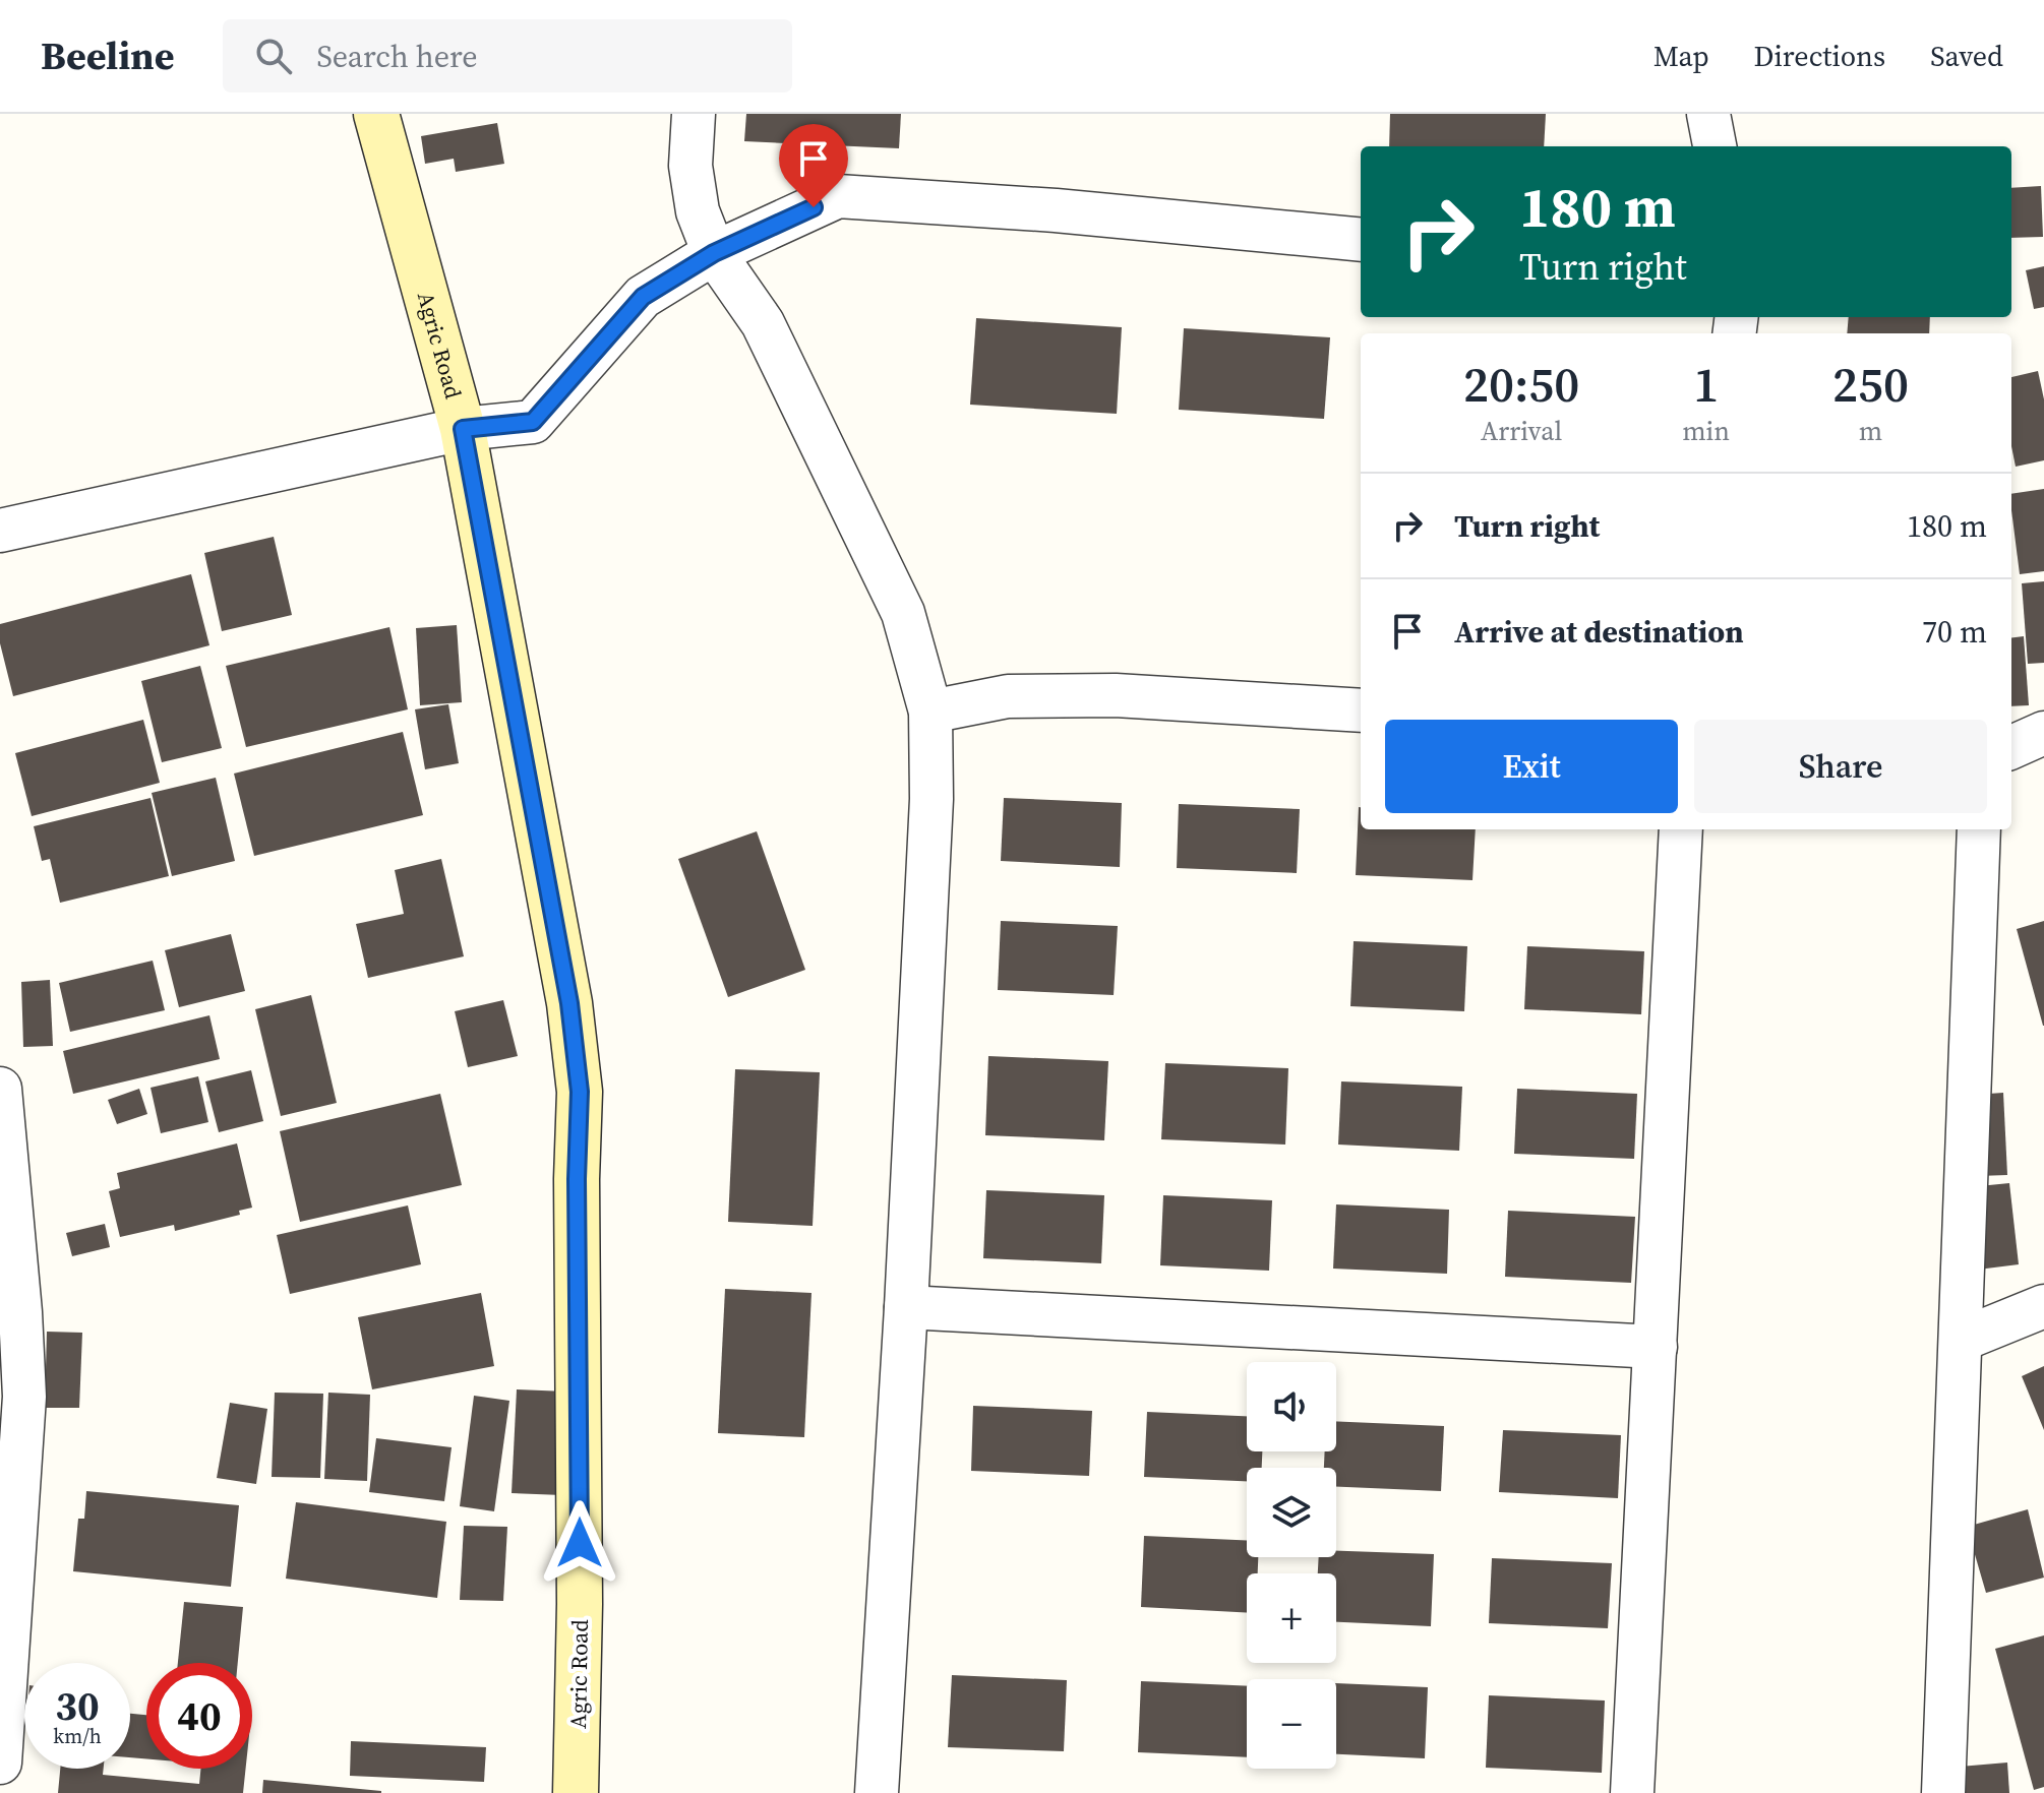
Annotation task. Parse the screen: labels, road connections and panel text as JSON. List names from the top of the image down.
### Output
{
  "streets": {
    "street": ["Agric Road"]
  },
  "page": {
    "header": "Beeline",
    "search": "Search here",
    "nav": ["Map", "Directions", "Saved"],
    "turn": ["180 m", "Turn right"],
    "eta": [
      "20:50",
      "Arrival",
      "1",
      "min",
      "250",
      "m"
    ],
    "list": [
      {
        "name": "Turn right",
        "value": "180 m"
      },
      {
        "name": "Arrive at destination",
        "value": "70 m"
      }
    ],
    "buttons": ["Exit", "Share"],
    "map_buttons": ["+", "−"],
    "speed": "30 km/h",
    "limit": "40"
  }
}
